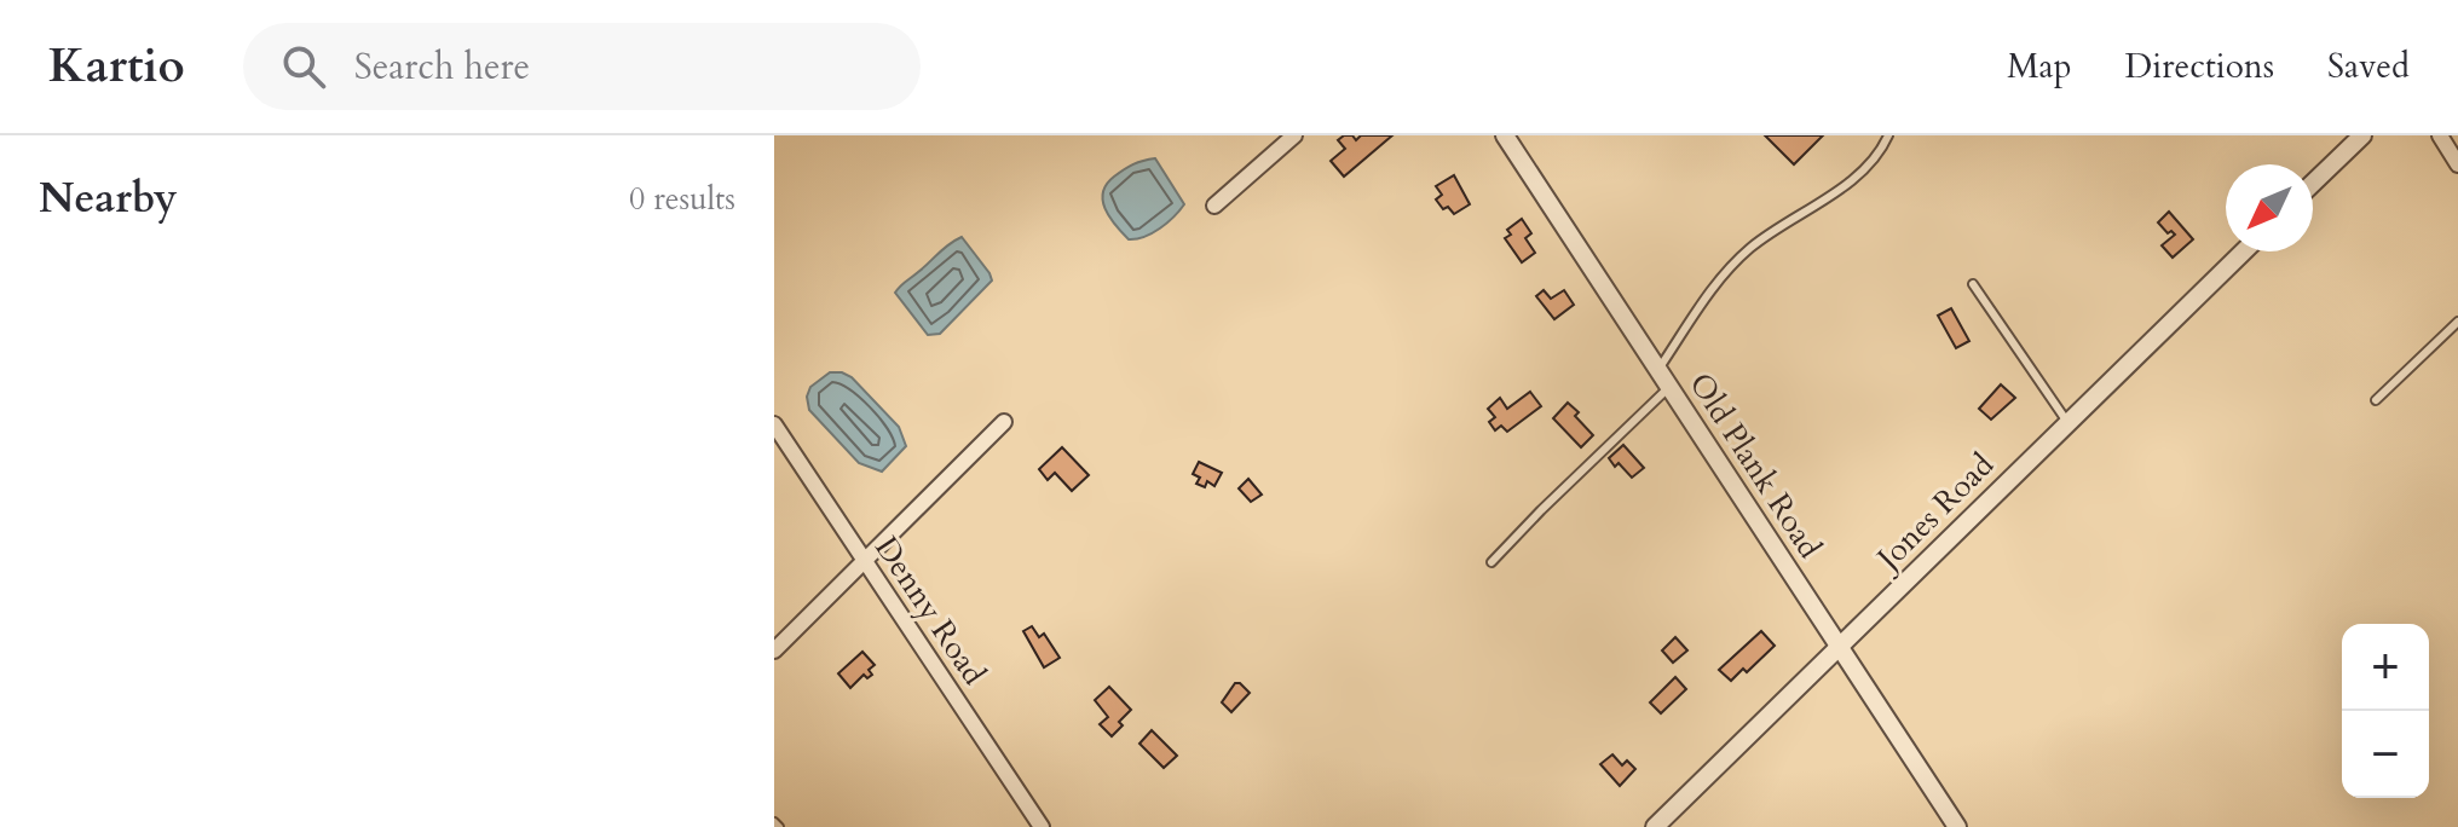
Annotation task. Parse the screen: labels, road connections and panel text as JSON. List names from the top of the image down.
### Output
{
  "streets": {
    "street": ["Old Plank Road", "Jones Road", "Denny Road"]
  },
  "crossings": [
    ["Old Plank Road", "Jones Road"]
  ],
  "north": "bottom left",
  "page": {
    "header": "Kartio",
    "search": "Search here",
    "nav": ["Map", "Directions", "Saved"],
    "heading": ["Nearby", "0 results"],
    "map_buttons": ["+", "−"]
  }
}
